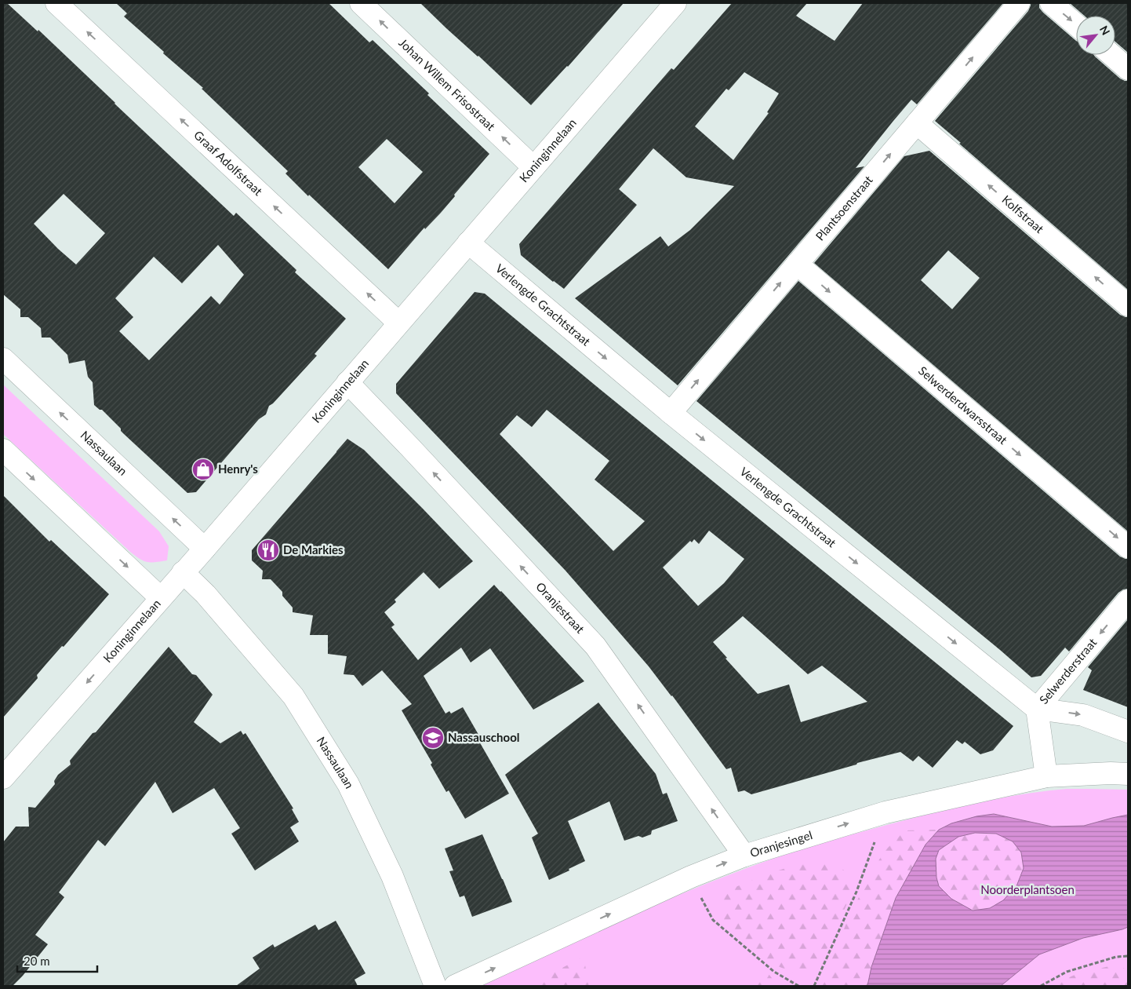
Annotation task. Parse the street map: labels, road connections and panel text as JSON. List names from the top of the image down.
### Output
{
  "streets": {
    "street": [
      "Johan Willem Frisostraat",
      "Koninginnelaan",
      "Graaf Adolfstraat",
      "Plantsoenstraat",
      "Kolfstraat",
      "Verlengde Grachtstraat",
      "Selwerderdwarsstraat",
      "Nassaulaan",
      "Oranjestraat",
      "Selwerderstraat",
      "Oranjesingel"
    ]
  },
  "crossings": [
    ["Johan Willem Frisostraat", "Koninginnelaan"],
    ["Koninginnelaan", "Graaf Adolfstraat"],
    ["Koninginnelaan", "Verlengde Grachtstraat"],
    ["Koninginnelaan", "Nassaulaan"],
    ["Koninginnelaan", "Oranjestraat"],
    ["Plantsoenstraat", "Kolfstraat"],
    ["Plantsoenstraat", "Verlengde Grachtstraat"],
    ["Plantsoenstraat", "Selwerderdwarsstraat"],
    ["Verlengde Grachtstraat", "Selwerderstraat"],
    ["Oranjestraat", "Oranjesingel"],
    ["Selwerderstraat", "Oranjesingel"]
  ],
  "one_way": [
    "Johan Willem Frisostraat",
    "Graaf Adolfstraat",
    "Plantsoenstraat",
    "Kolfstraat",
    "Verlengde Grachtstraat",
    "Selwerderdwarsstraat",
    "Oranjestraat",
    "Selwerderstraat",
    "Oranjesingel"
  ],
  "parks": ["Noorderplantsoen"],
  "places": {
    "shop": ["Henry's"],
    "restaurant": ["De Markies"],
    "school or university": ["Nassauschool"]
  },
  "scale_bar": "20 m",
  "north": "top right"
}
